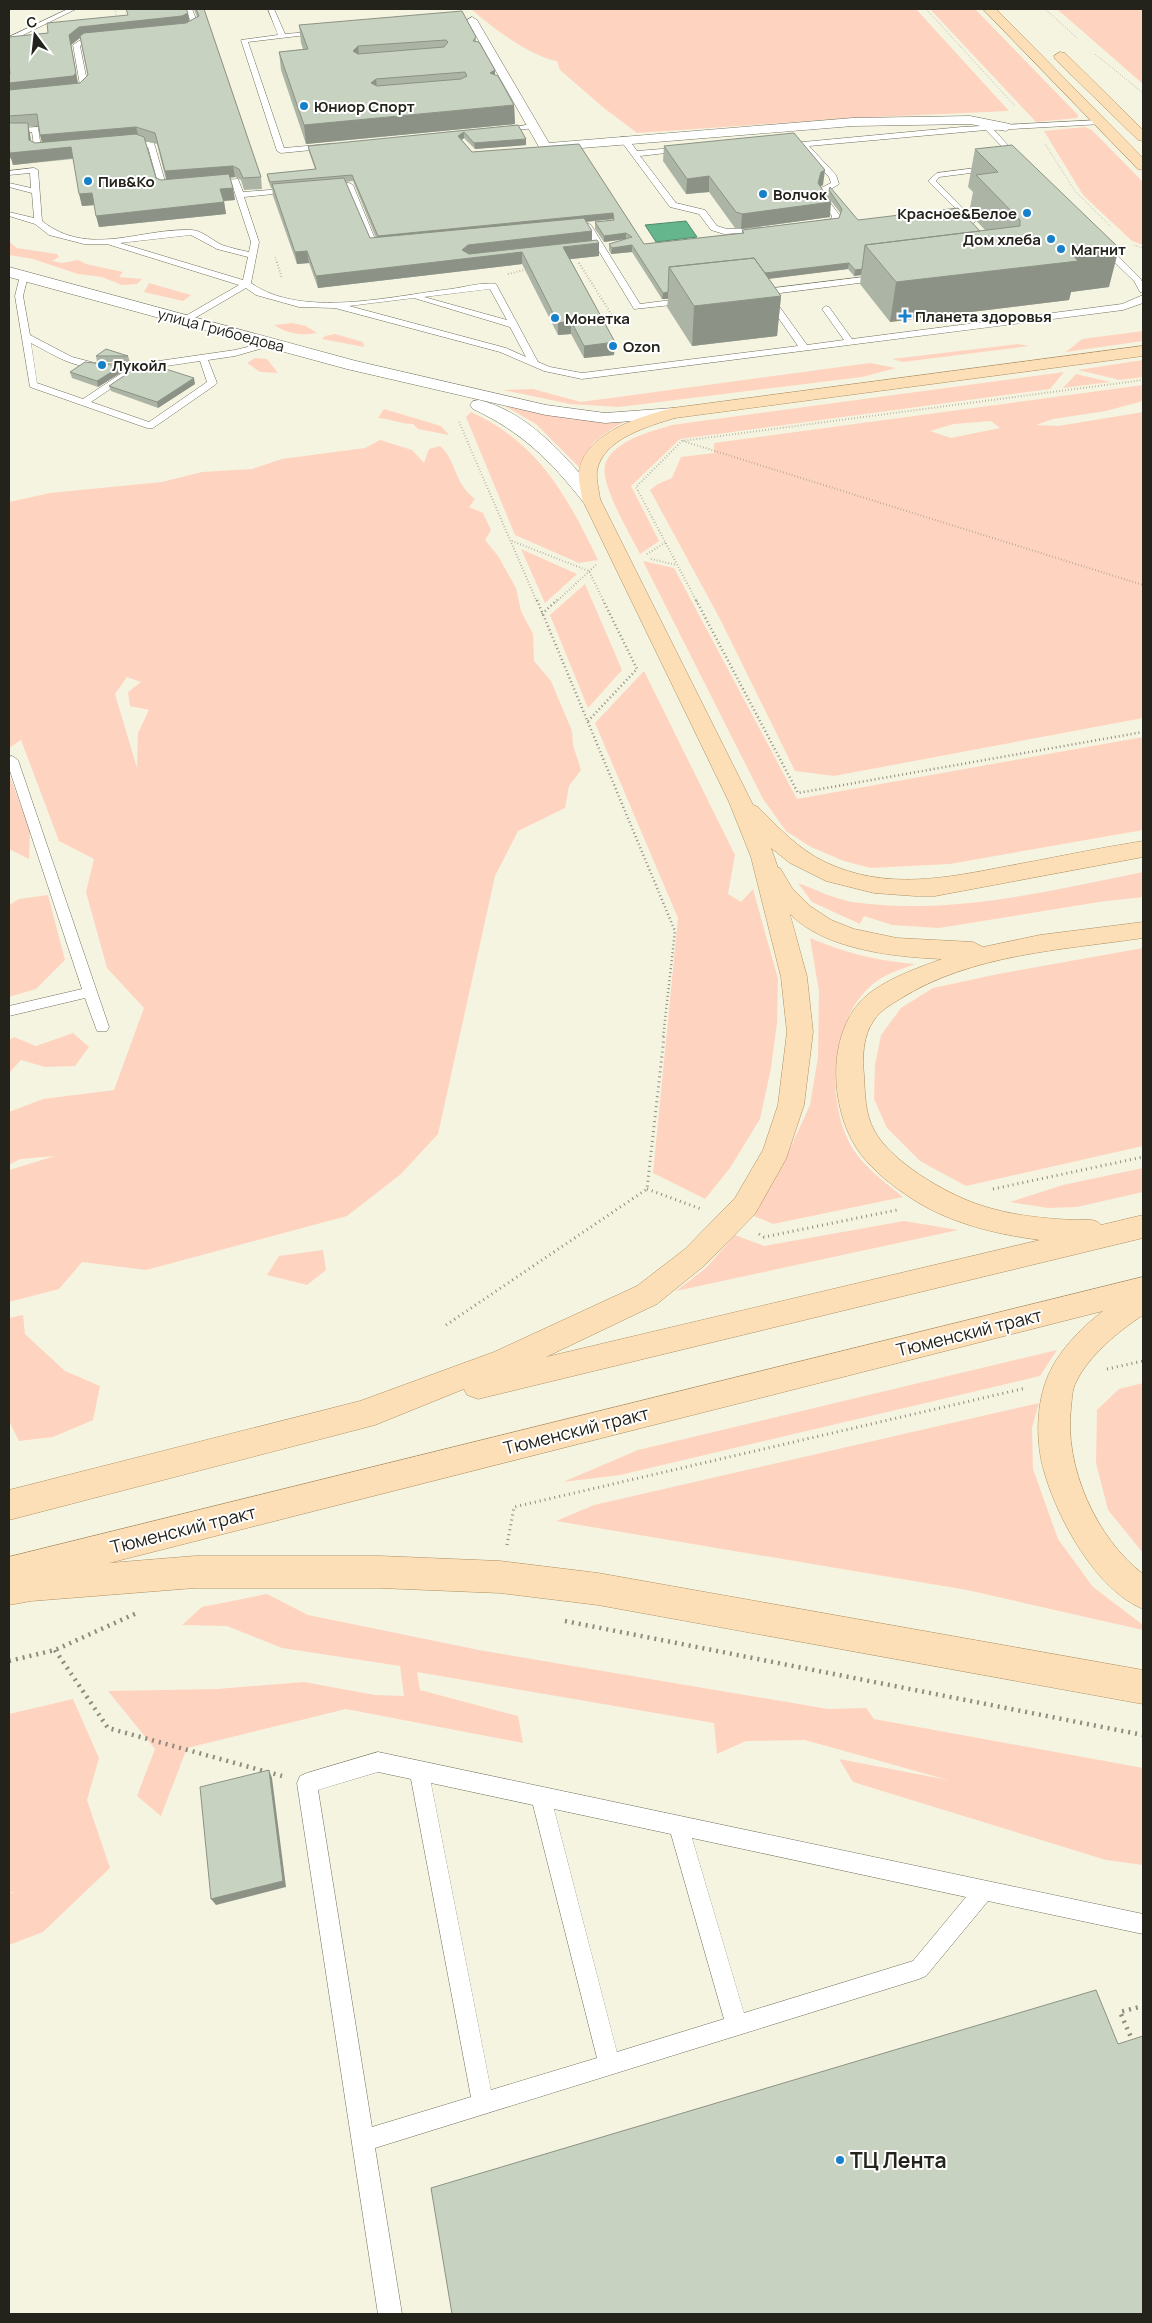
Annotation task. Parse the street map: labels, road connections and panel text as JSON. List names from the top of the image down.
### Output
{
  "streets": {
    "main road": ["улица Грибоедова", "Тюменский тракт"]
  },
  "places": {
    "other": [
      "Юниор Спорт",
      "Пив&Ко",
      "Волчок",
      "Красное&Белое",
      "Дом хлеба",
      "Магнит",
      "Монетка",
      "Ozon",
      "Лукойл",
      "ТЦ Лента"
    ],
    "health": ["Планета здоровья"]
  },
  "north": "top"
}
